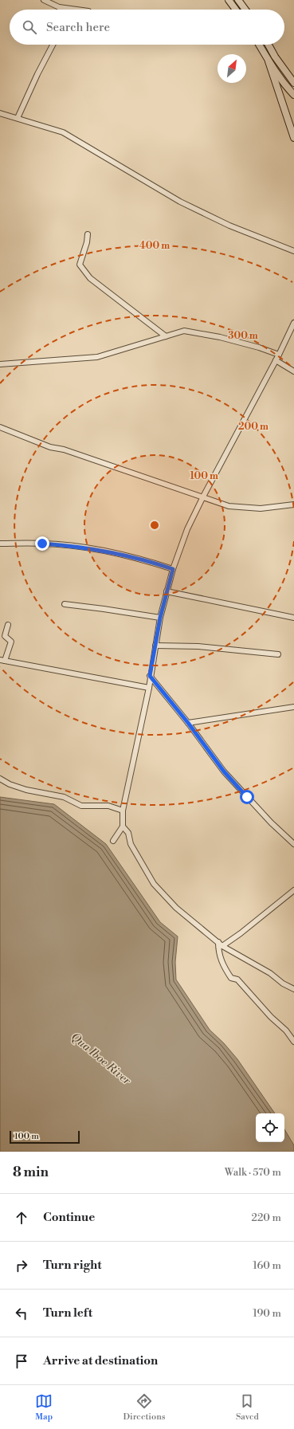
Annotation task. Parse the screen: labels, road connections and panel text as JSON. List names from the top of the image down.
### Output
{
  "water": ["Qua Iboe River"],
  "scale_bar": "100 m",
  "north": "top right",
  "page": {
    "search": "Search here",
    "scale": "100 m",
    "heading": ["8 min", "Walk · 570 m"],
    "list": [
      ["Continue", "220 m"],
      ["Turn right", "160 m"],
      ["Turn left", "190 m"],
      "Arrive at destination"
    ],
    "nav": ["Map", "Directions", "Saved"]
  },
  "rings": [
    "400 m",
    "300 m",
    "200 m",
    "100 m"
  ]
}
